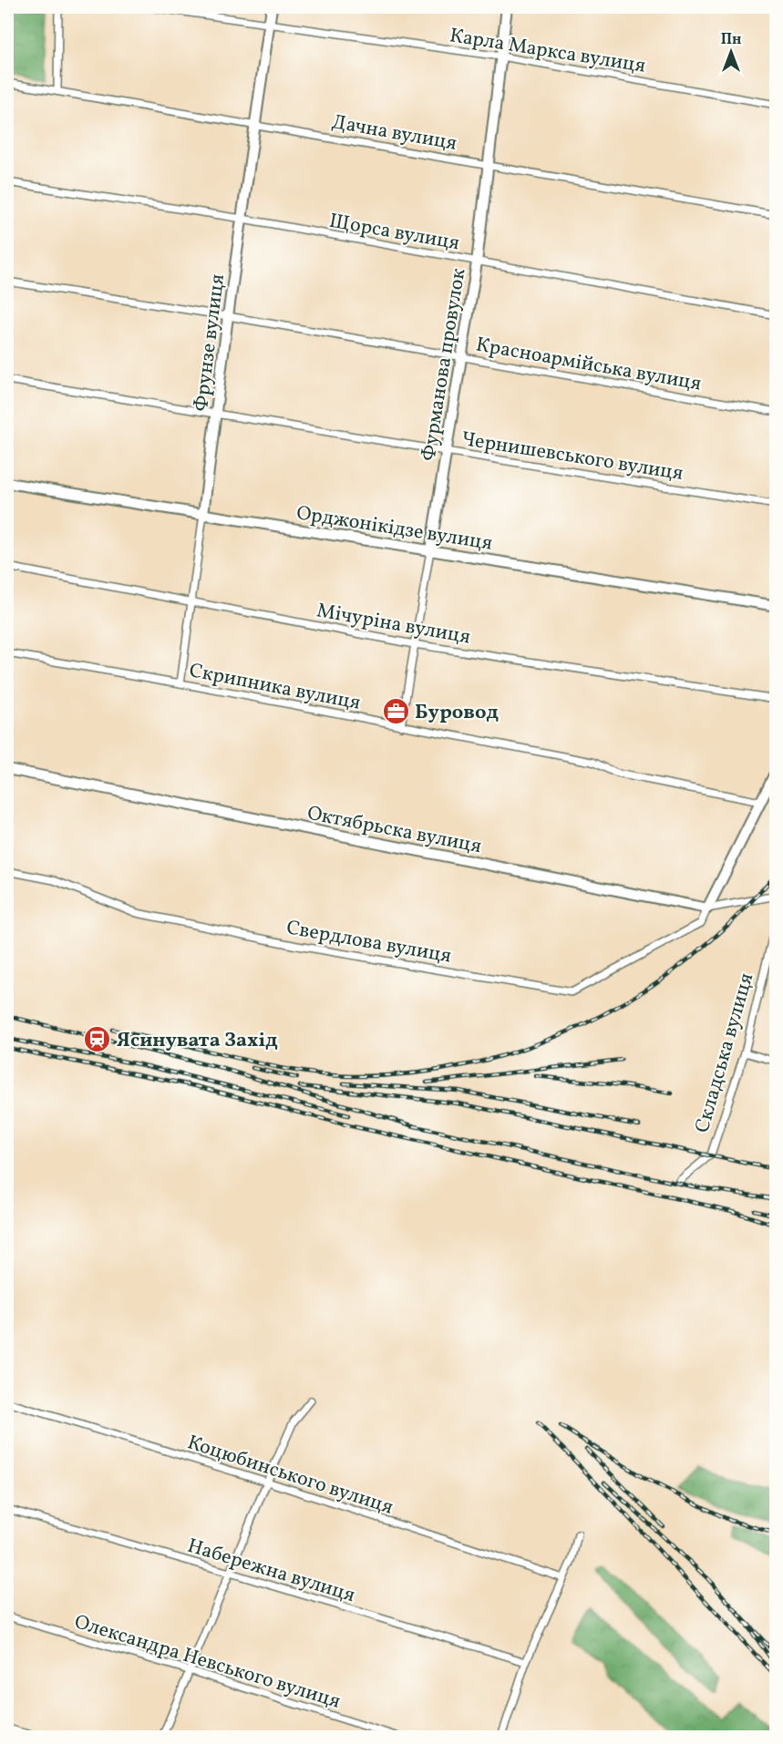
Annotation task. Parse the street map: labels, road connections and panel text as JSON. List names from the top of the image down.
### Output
{
  "streets": {
    "main road": [
      "Фрунзе вулиця",
      "Фурманова провулок",
      "Орджонікідзе вулиця",
      "Октябрьска вулиця"
    ],
    "street": [
      "Карла Маркса вулиця",
      "Дачна вулиця",
      "Щорса вулиця",
      "Красноармійська вулиця",
      "Чернишевського вулиця",
      "Мічуріна вулиця",
      "Скрипника вулиця",
      "Свердлова вулиця",
      "Складська вулиця",
      "Коцюбинського вулиця",
      "Набережна вулиця",
      "Олександра Невського вулиця"
    ]
  },
  "crossings": [
    ["Карла Маркса вулиця", "Фрунзе вулиця"],
    ["Карла Маркса вулиця", "Фурманова провулок"],
    ["Дачна вулиця", "Фрунзе вулиця"],
    ["Дачна вулиця", "Фурманова провулок"],
    ["Щорса вулиця", "Фрунзе вулиця"],
    ["Щорса вулиця", "Фурманова провулок"],
    ["Фрунзе вулиця", "Красноармійська вулиця"],
    ["Фрунзе вулиця", "Чернишевського вулиця"],
    ["Фрунзе вулиця", "Орджонікідзе вулиця"],
    ["Фрунзе вулиця", "Мічуріна вулиця"],
    ["Фрунзе вулиця", "Скрипника вулиця"],
    ["Красноармійська вулиця", "Фурманова провулок"],
    ["Фурманова провулок", "Чернишевського вулиця"],
    ["Фурманова провулок", "Орджонікідзе вулиця"],
    ["Фурманова провулок", "Мічуріна вулиця"],
    ["Фурманова провулок", "Скрипника вулиця"],
    ["Октябрьска вулиця", "Свердлова вулиця"]
  ],
  "places": {
    "office": ["Буровод"],
    "station": ["Ясинувата Захід"]
  },
  "north": "top"
}
